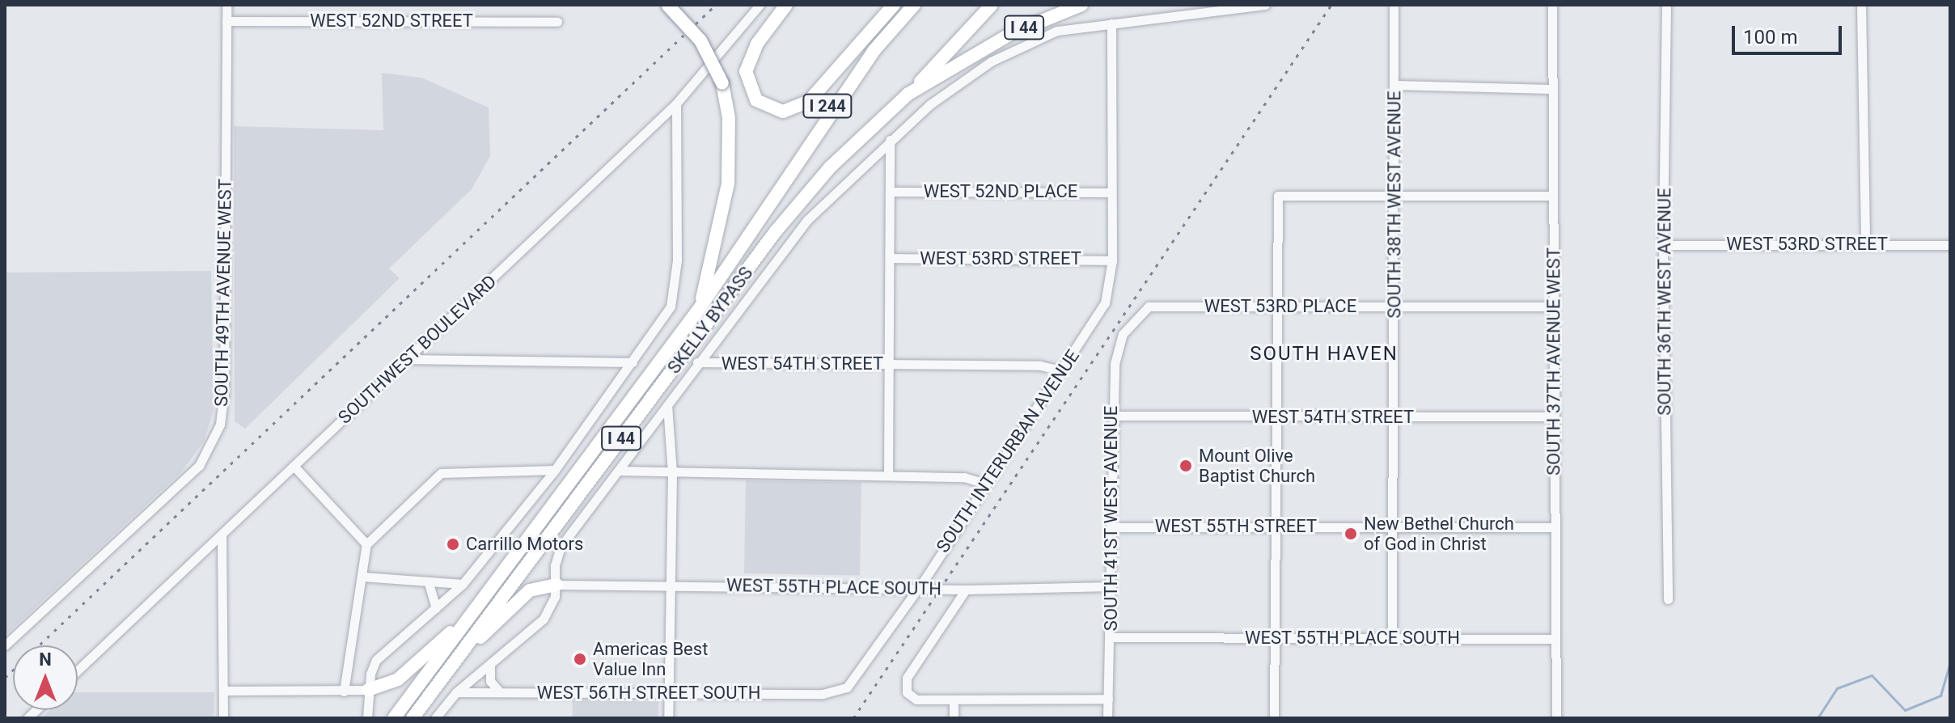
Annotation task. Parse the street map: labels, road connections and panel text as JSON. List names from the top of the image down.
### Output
{
  "streets": {
    "highway": ["I 44", "I 244", "SKELLY BYPASS"],
    "street": [
      "WEST 52ND STREET",
      "WEST 52ND PLACE",
      "SOUTH 38TH WEST AVENUE",
      "WEST 53RD STREET",
      "SOUTH 49TH AVENUE WEST",
      "SOUTH 36TH WEST AVENUE",
      "WEST 53RD PLACE",
      "SOUTHWEST BOULEVARD",
      "SOUTH 37TH AVENUE WEST",
      "WEST 54TH STREET",
      "SOUTH INTERURBAN AVENUE",
      "SOUTH 41ST WEST AVENUE",
      "WEST 55TH STREET",
      "WEST 55TH PLACE SOUTH",
      "WEST 56TH STREET SOUTH"
    ]
  },
  "crossings": [
    ["WEST 52ND STREET", "SOUTH 49TH AVENUE WEST"],
    ["I 244", "SKELLY BYPASS"],
    ["SOUTH 38TH WEST AVENUE", "WEST 53RD PLACE"],
    ["SOUTH 38TH WEST AVENUE", "WEST 54TH STREET"],
    ["SOUTH 38TH WEST AVENUE", "WEST 55TH STREET"],
    ["SOUTH 38TH WEST AVENUE", "WEST 55TH PLACE SOUTH"],
    ["WEST 53RD STREET", "SOUTH 36TH WEST AVENUE"],
    ["WEST 53RD STREET", "SOUTH INTERURBAN AVENUE"],
    ["WEST 53RD PLACE", "SOUTH 37TH AVENUE WEST"],
    ["WEST 53RD PLACE", "SOUTH 41ST WEST AVENUE"],
    ["SOUTH 37TH AVENUE WEST", "WEST 54TH STREET"],
    ["SOUTH 37TH AVENUE WEST", "WEST 55TH STREET"],
    ["SOUTH 37TH AVENUE WEST", "WEST 55TH PLACE SOUTH"],
    ["WEST 54TH STREET", "SOUTH INTERURBAN AVENUE"],
    ["WEST 54TH STREET", "SOUTH 41ST WEST AVENUE"],
    ["SOUTH INTERURBAN AVENUE", "WEST 55TH PLACE SOUTH"],
    ["SOUTH INTERURBAN AVENUE", "WEST 56TH STREET SOUTH"],
    ["SOUTH 41ST WEST AVENUE", "WEST 55TH STREET"],
    ["SOUTH 41ST WEST AVENUE", "WEST 55TH PLACE SOUTH"]
  ],
  "districts": ["SOUTH HAVEN"],
  "places": [
    "Mount Olive Baptist Church",
    "New Bethel Church of God in Christ",
    "Carrillo Motors",
    "Americas Best Value Inn"
  ],
  "scale_bar": "100 m",
  "north": "top"
}
